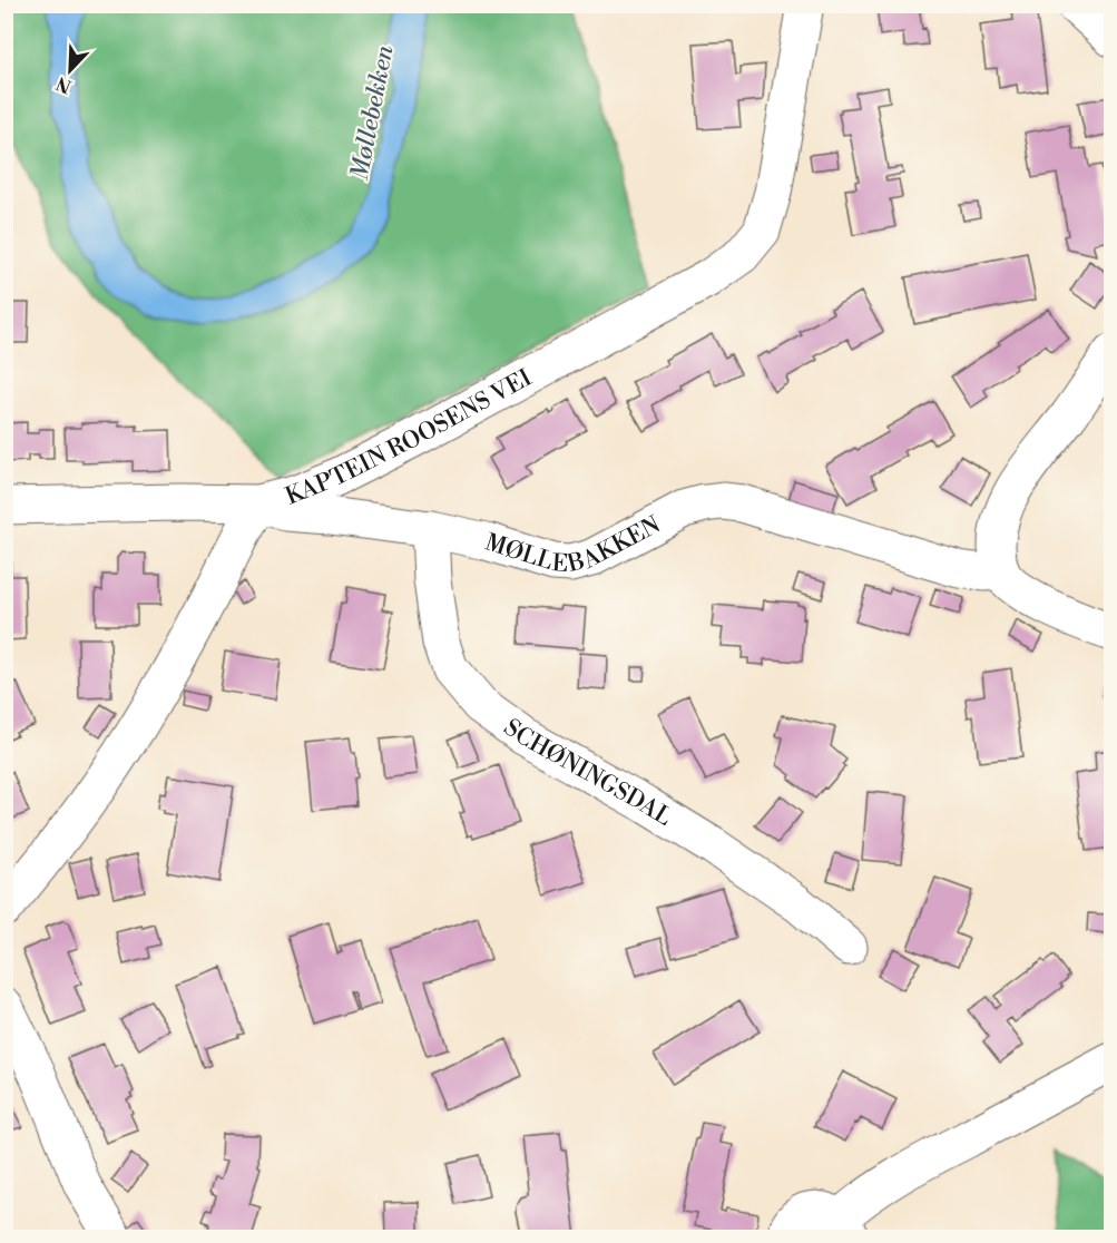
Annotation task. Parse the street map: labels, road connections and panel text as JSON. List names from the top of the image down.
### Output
{
  "streets": {
    "street": ["KAPTEIN ROOSENS VEI", "MØLLEBAKKEN", "SCHØNINGSDAL"]
  },
  "crossings": [
    ["KAPTEIN ROOSENS VEI", "MØLLEBAKKEN"],
    ["MØLLEBAKKEN", "SCHØNINGSDAL"]
  ],
  "water": ["Møllebekken"],
  "north": "bottom left"
}
